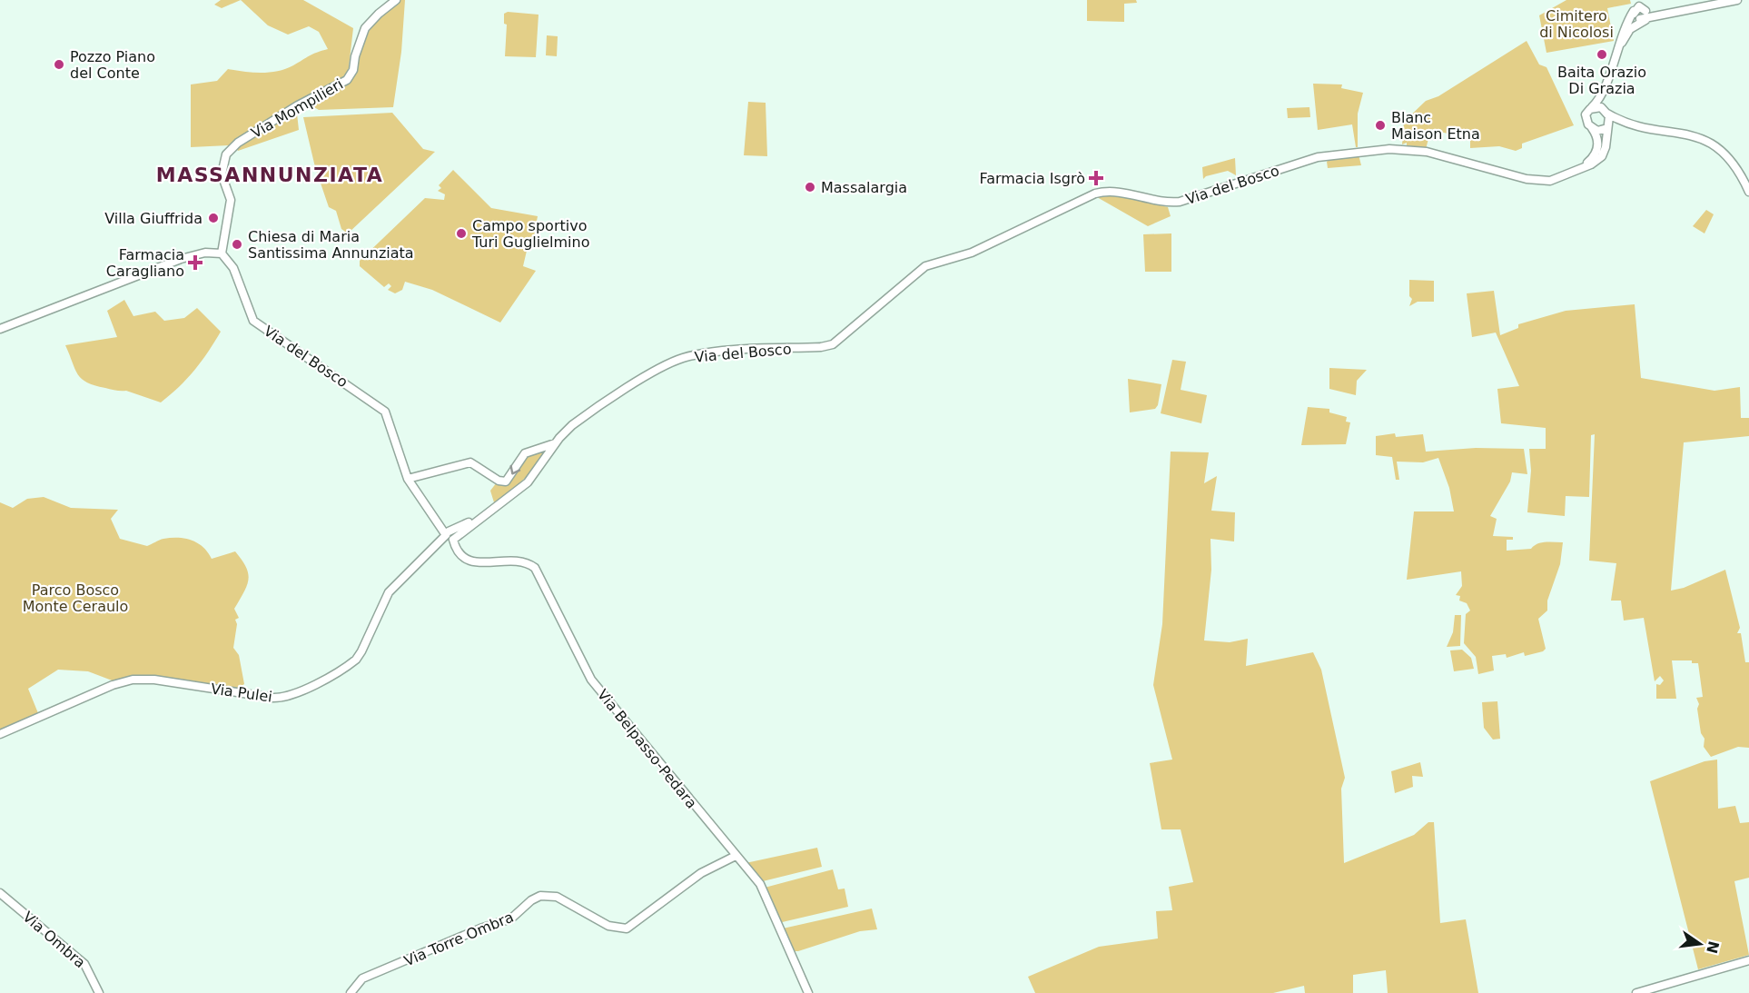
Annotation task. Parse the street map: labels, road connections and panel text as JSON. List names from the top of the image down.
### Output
{
  "streets": {
    "main road": [
      "Via Mompilieri",
      "Via del Bosco",
      "Via Pulei",
      "Via Belpasso-Pedara",
      "Via Torre Ombra",
      "Via Ombra"
    ]
  },
  "crossings": [
    ["Via Mompilieri", "Via del Bosco"],
    ["Via del Bosco", "Via Pulei"],
    ["Via Pulei", "Via Belpasso-Pedara"],
    ["Via Belpasso-Pedara", "Via Torre Ombra"]
  ],
  "districts": ["MASSANNUNZIATA"],
  "parks": ["Cimitero di Nicolosi", "Parco Bosco Monte Ceraulo"],
  "places": {
    "other": [
      "Baita Orazio Di Grazia",
      "Pozzo Piano del Conte",
      "Blanc Maison Etna",
      "Massalargia",
      "Villa Giuffrida",
      "Campo sportivo Turi Guglielmino",
      "Chiesa di Maria Santissima Annunziata"
    ],
    "health": ["Farmacia Isgrò", "Farmacia Caragliano"]
  },
  "north": "right"
}
